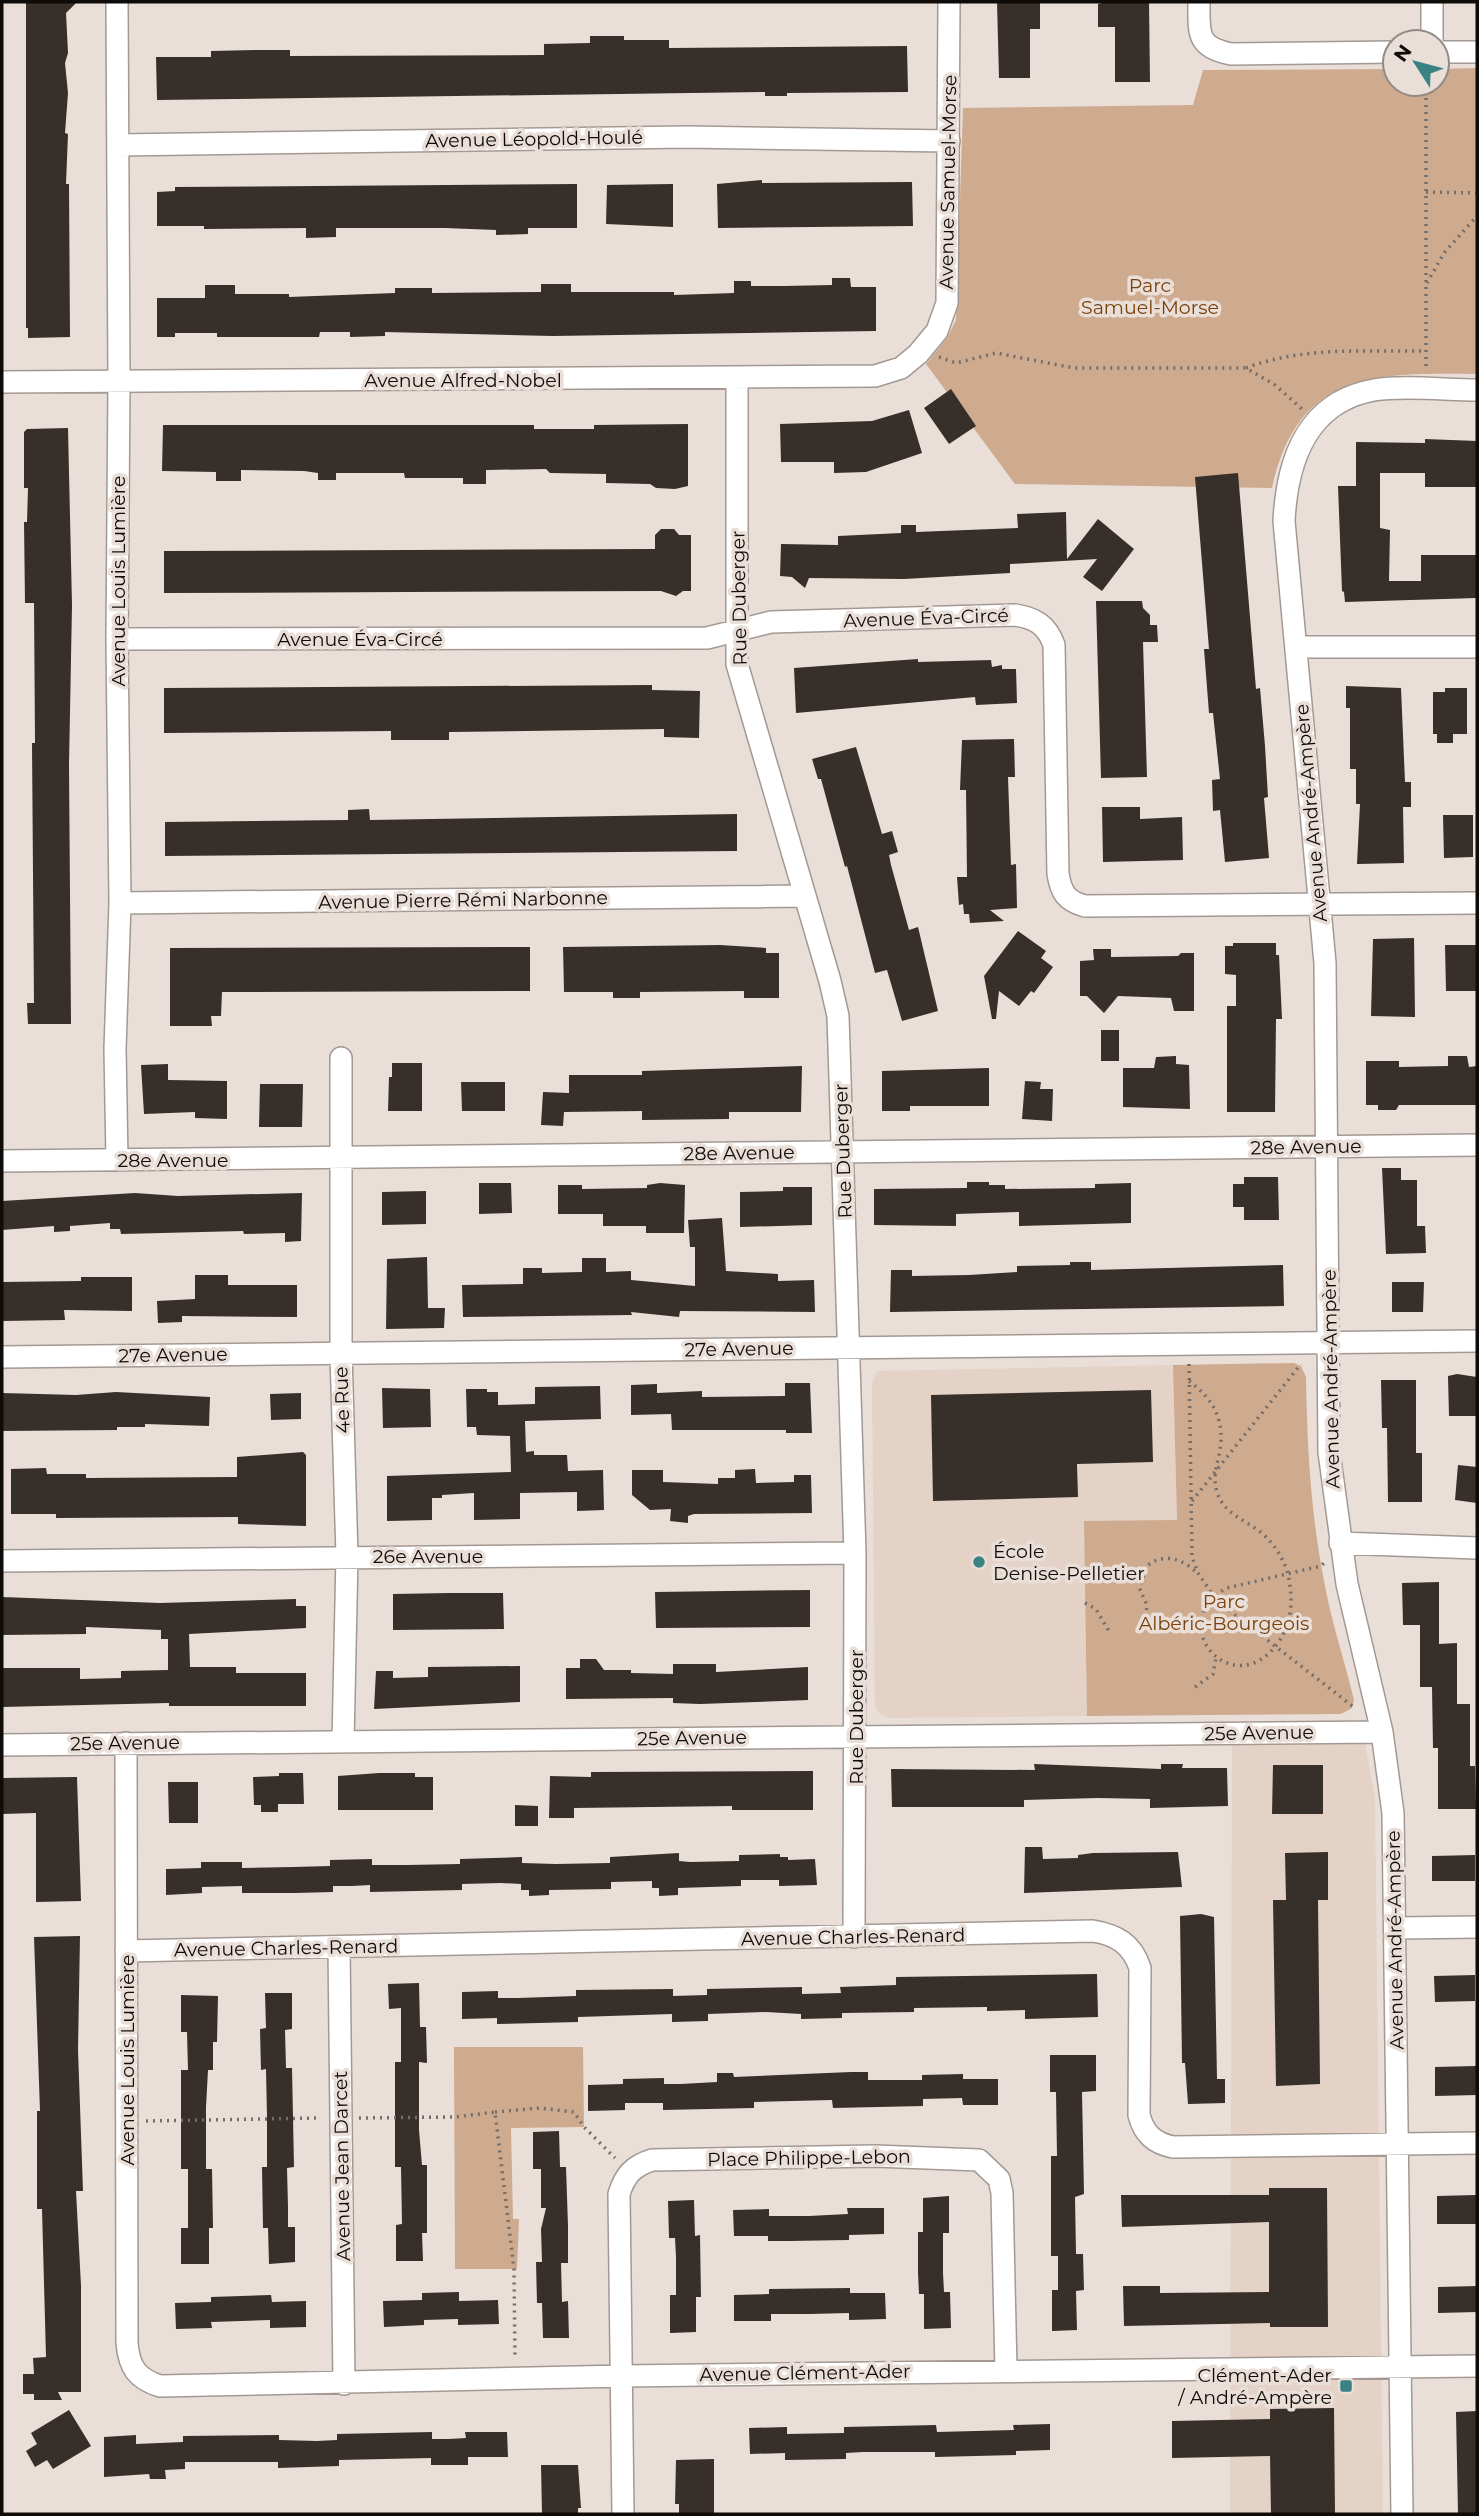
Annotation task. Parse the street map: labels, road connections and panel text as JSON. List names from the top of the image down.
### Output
{
  "streets": {
    "street": [
      "Avenue Léopold-Houlé",
      "Avenue Samuel-Morse",
      "Avenue Alfred-Nobel",
      "Avenue Louis Lumière",
      "Rue Duberger",
      "Avenue Éva-Circé",
      "Avenue André-Ampère",
      "Avenue Pierre Rémi Narbonne",
      "28e Avenue",
      "27e Avenue",
      "4e Rue",
      "26e Avenue",
      "25e Avenue",
      "Avenue Charles-Renard",
      "Place Philippe-Lebon",
      "Avenue Jean Darcet",
      "Avenue Clément-Ader"
    ]
  },
  "crossings": [
    ["Avenue Léopold-Houlé", "Avenue Samuel-Morse"],
    ["Avenue Léopold-Houlé", "Avenue Louis Lumière"],
    ["Avenue Samuel-Morse", "Avenue Alfred-Nobel"],
    ["Avenue Alfred-Nobel", "Avenue Louis Lumière"],
    ["Avenue Alfred-Nobel", "Rue Duberger"],
    ["Avenue Louis Lumière", "Avenue Éva-Circé"],
    ["Avenue Louis Lumière", "Avenue Pierre Rémi Narbonne"],
    ["Avenue Louis Lumière", "28e Avenue"],
    ["Avenue Louis Lumière", "25e Avenue"],
    ["Avenue Louis Lumière", "Avenue Charles-Renard"],
    ["Avenue Louis Lumière", "Avenue Clément-Ader"],
    ["Rue Duberger", "Avenue Éva-Circé"],
    ["Rue Duberger", "Avenue Pierre Rémi Narbonne"],
    ["Rue Duberger", "28e Avenue"],
    ["Rue Duberger", "27e Avenue"],
    ["Rue Duberger", "26e Avenue"],
    ["Rue Duberger", "25e Avenue"],
    ["Rue Duberger", "Avenue Charles-Renard"],
    ["Avenue Éva-Circé", "Avenue André-Ampère"],
    ["Avenue André-Ampère", "28e Avenue"],
    ["Avenue André-Ampère", "27e Avenue"],
    ["Avenue André-Ampère", "25e Avenue"],
    ["Avenue André-Ampère", "Avenue Charles-Renard"],
    ["Avenue André-Ampère", "Avenue Clément-Ader"],
    ["28e Avenue", "4e Rue"],
    ["27e Avenue", "4e Rue"],
    ["4e Rue", "26e Avenue"],
    ["4e Rue", "25e Avenue"],
    ["Avenue Charles-Renard", "Avenue Jean Darcet"],
    ["Place Philippe-Lebon", "Avenue Clément-Ader"],
    ["Avenue Jean Darcet", "Avenue Clément-Ader"]
  ],
  "parks": ["Parc Samuel-Morse", "Parc Albéric-Bourgeois"],
  "places": {
    "other": ["École Denise-Pelletier"],
    "transit": ["Clément-Ader / André-Ampère"]
  },
  "north": "top left"
}
